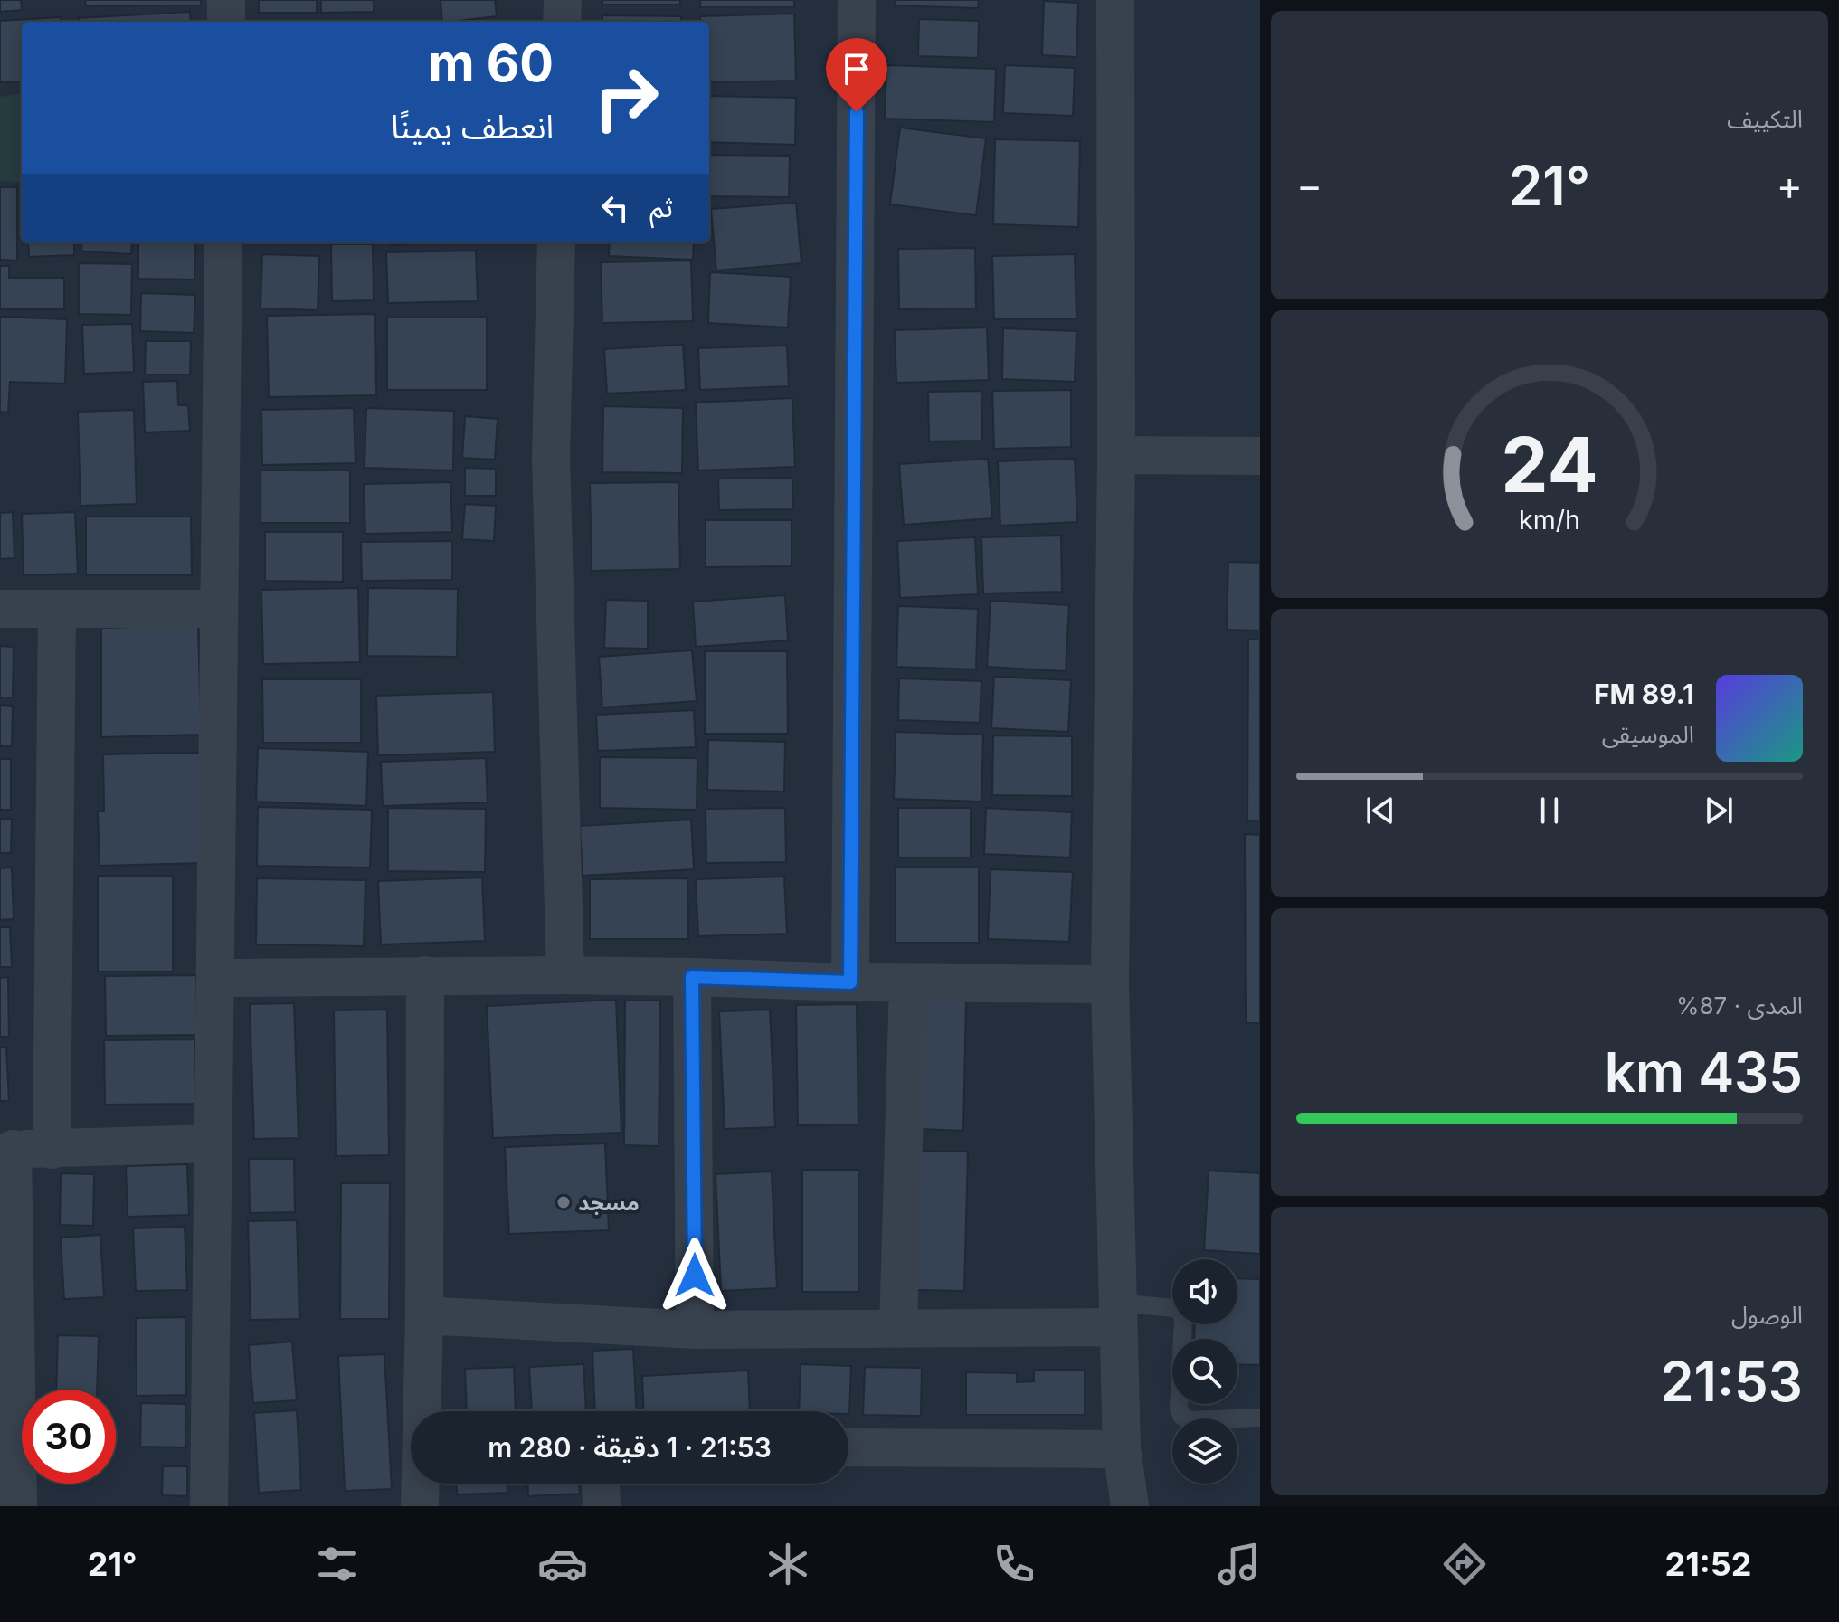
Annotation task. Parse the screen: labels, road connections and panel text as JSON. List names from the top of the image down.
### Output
{
  "places": ["مسجد"],
  "page": {
    "tile": [
      "التكييف",
      ["المدى · 87%", "435 km"],
      ["الوصول", "21:53"]
    ],
    "turn": ["60 m", "انعطف يمينًا"],
    "heat": ["−", "21°", "+"],
    "then": "ثم",
    "song": ["89.1 FM", "الموسيقى"],
    "limit": "30",
    "trip": "21:53 · 1 دقيقة · 280 m",
    "tabs": ["21:52", "21°"],
    "gauge": ["24", "km/h"]
  }
}
